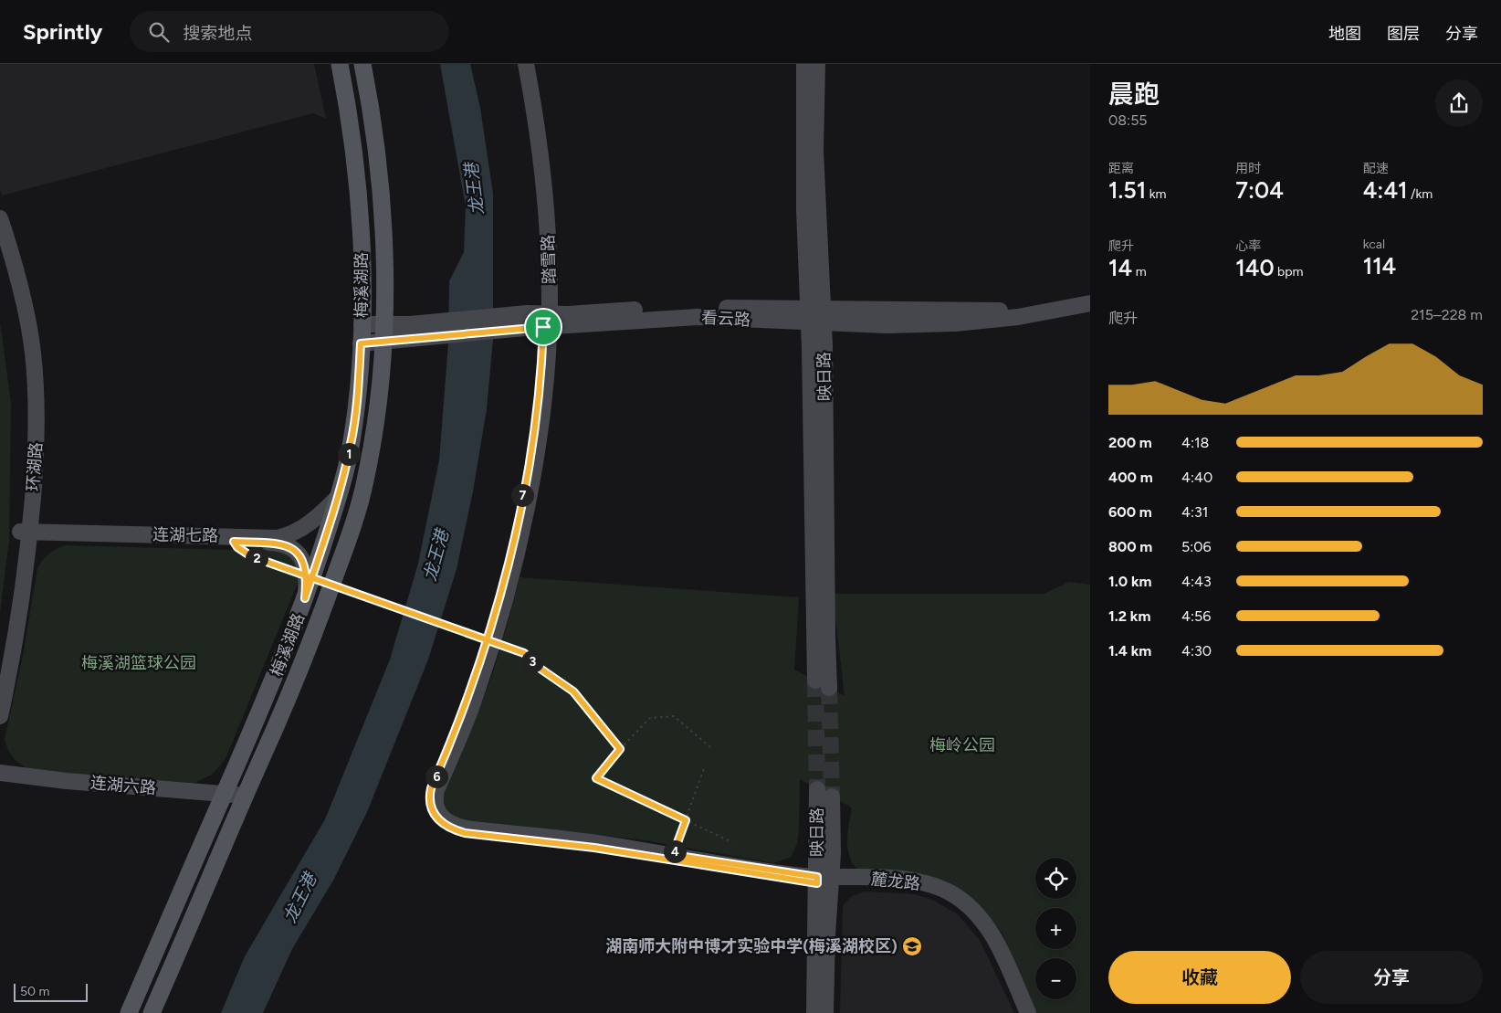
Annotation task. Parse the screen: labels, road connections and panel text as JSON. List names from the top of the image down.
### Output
{
  "streets": {
    "main road": ["梅溪湖路"],
    "street": [
      "踏雪路",
      "看云路",
      "映日路",
      "环湖路",
      "连湖七路",
      "连湖六路",
      "麓龙路"
    ]
  },
  "crossings": [
    ["踏雪路", "看云路"],
    ["梅溪湖路", "连湖七路"],
    ["梅溪湖路", "连湖六路"],
    ["看云路", "映日路"],
    ["映日路", "麓龙路"],
    ["环湖路", "连湖七路"]
  ],
  "water": ["龙王港"],
  "parks": ["梅溪湖篮球公园", "梅岭公园"],
  "places": {
    "school or university": ["湖南师大附中博才实验中学(梅溪湖校区)"]
  },
  "scale_bar": "50 m",
  "page": {
    "header": "Sprintly",
    "search": "搜索地点",
    "nav": ["地图", "图层", "分享"],
    "heading": ["晨跑", "08:55"],
    "stats": [
      ["距离", "1.51 km"],
      ["用时", "7:04"],
      ["配速", "4:41 /km"],
      ["爬升", "14 m"],
      ["心率", "140 bpm"],
      ["kcal", "114"]
    ],
    "chart": ["爬升", "215–228 m"],
    "list": [
      {
        "name": "200 m",
        "note": "4:18"
      },
      {
        "name": "400 m",
        "note": "4:40"
      },
      {
        "name": "600 m",
        "note": "4:31"
      },
      {
        "name": "800 m",
        "note": "5:06"
      },
      {
        "name": "1.0 km",
        "note": "4:43"
      },
      {
        "name": "1.2 km",
        "note": "4:56"
      },
      {
        "name": "1.4 km",
        "note": "4:30"
      }
    ],
    "pins": [
      "1",
      "7",
      "2",
      "3",
      "6",
      "4"
    ],
    "map_buttons": ["+", "−"],
    "buttons": ["收藏", "分享"],
    "scale": "50 m"
  }
}
